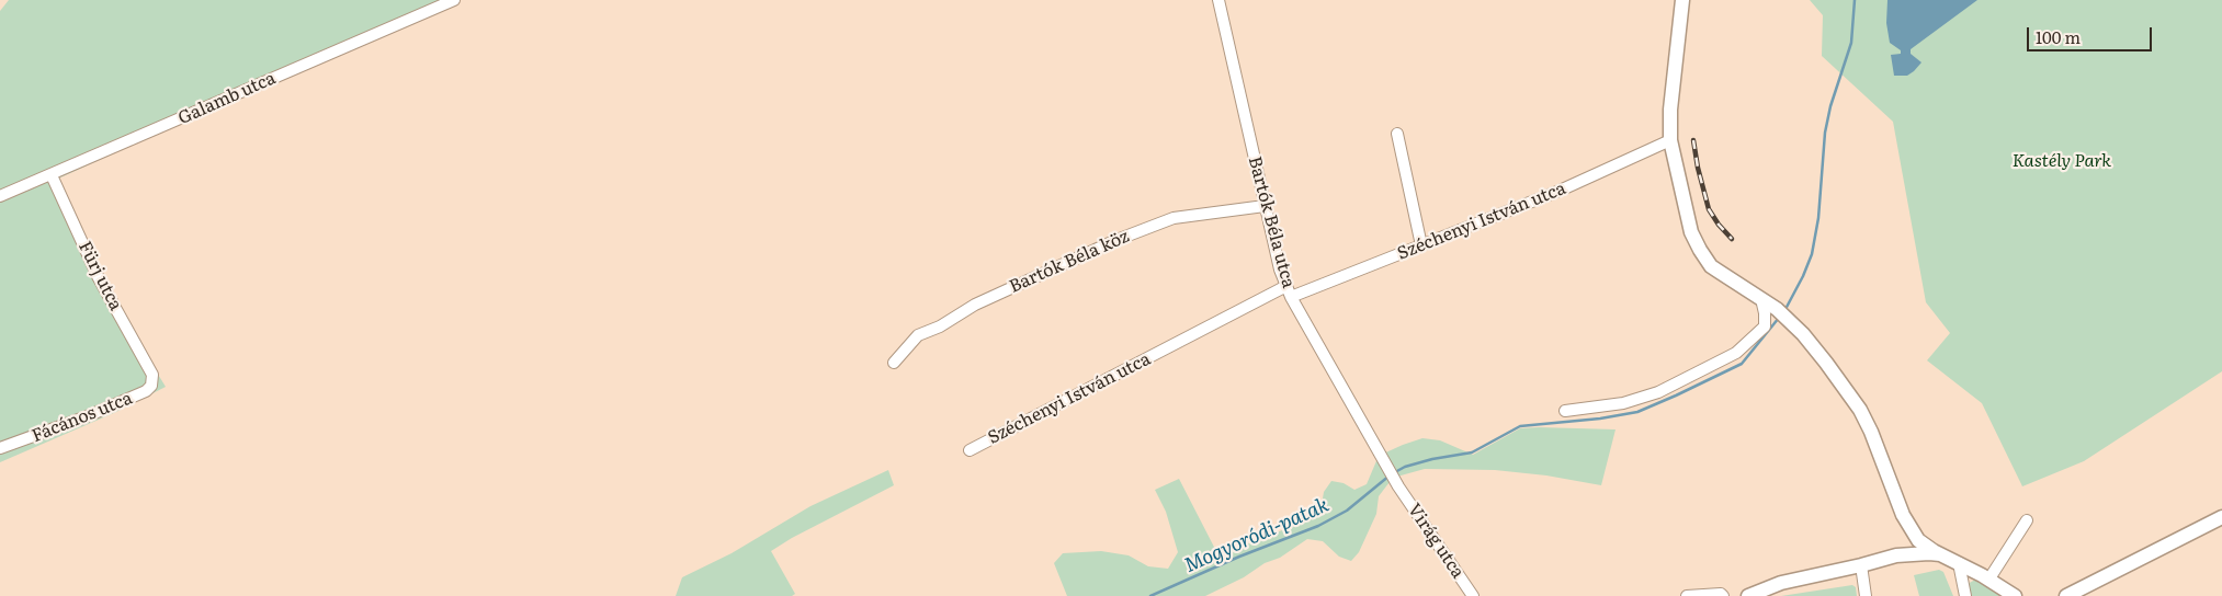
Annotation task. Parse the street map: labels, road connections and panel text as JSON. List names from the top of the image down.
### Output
{
  "streets": {
    "street": [
      "Galamb utca",
      "Széchenyi István utca",
      "Bartók Béla utca",
      "Bartók Béla köz",
      "Fürj utca",
      "Fácános utca",
      "Virág utca"
    ]
  },
  "crossings": [
    ["Galamb utca", "Fürj utca"],
    ["Széchenyi István utca", "Bartók Béla utca"],
    ["Bartók Béla utca", "Bartók Béla köz"],
    ["Bartók Béla utca", "Virág utca"],
    ["Fürj utca", "Fácános utca"]
  ],
  "water": ["Mogyoródi-patak"],
  "parks": ["Kastély Park"],
  "scale_bar": "100 m"
}
